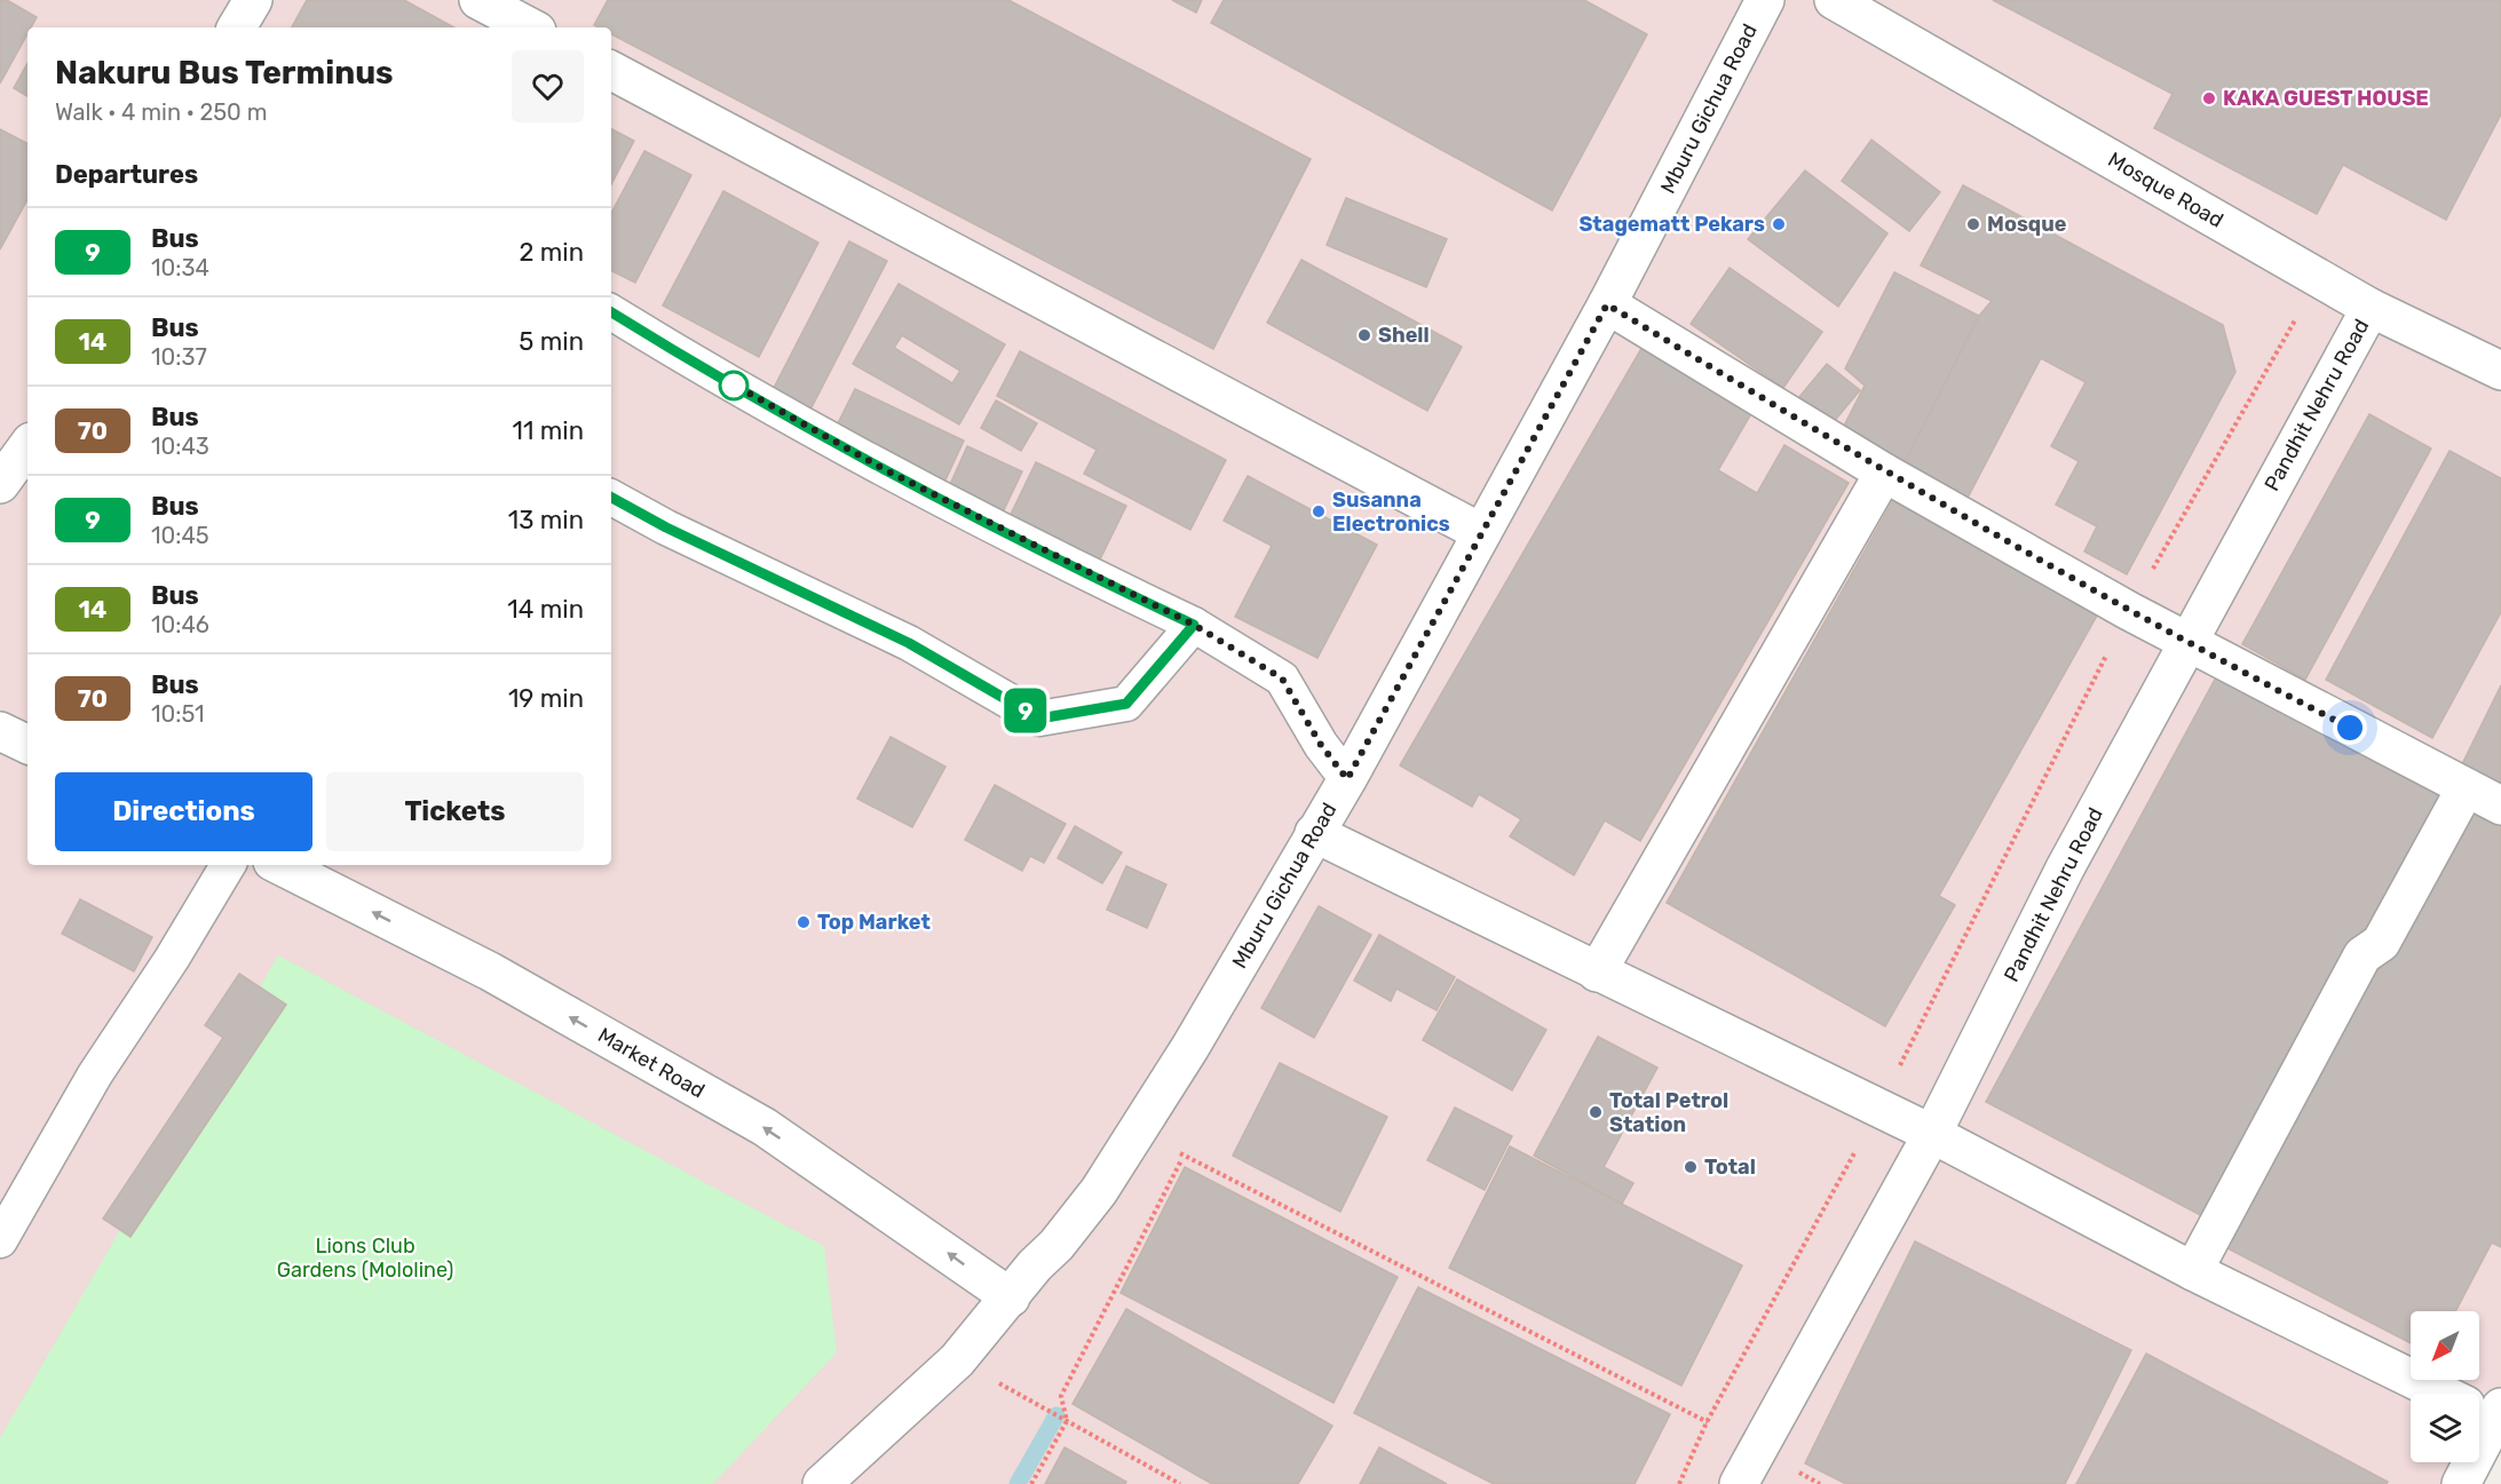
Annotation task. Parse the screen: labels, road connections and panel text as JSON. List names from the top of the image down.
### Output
{
  "streets": {
    "street": [
      "Mburu Gichua Road",
      "Mosque Road",
      "Pandhit Nehru Road",
      "Market Road"
    ]
  },
  "crossings": [
    ["Mburu Gichua Road", "Market Road"],
    ["Mosque Road", "Pandhit Nehru Road"]
  ],
  "one_way": ["Market Road"],
  "parks": ["Lions Club Gardens (Mololine)"],
  "places": [
    "KAKA GUEST HOUSE",
    "Stagematt Pekars",
    "Mosque",
    "Shell",
    "Susanna Electronics",
    "Top Market",
    "Total Petrol Station",
    "Total"
  ],
  "lines": ["bus line 9"],
  "north": "bottom left",
  "page": {
    "on_map": "9",
    "heading": [
      ["Nakuru Bus Terminus", "Walk · 4 min · 250 m"],
      "Departures"
    ],
    "list": [
      {
        "mark": "9",
        "name": "Bus",
        "note": "10:34",
        "value": "2 min"
      },
      {
        "mark": "14",
        "name": "Bus",
        "note": "10:37",
        "value": "5 min"
      },
      {
        "mark": "70",
        "name": "Bus",
        "note": "10:43",
        "value": "11 min"
      },
      {
        "mark": "9",
        "name": "Bus",
        "note": "10:45",
        "value": "13 min"
      },
      {
        "mark": "14",
        "name": "Bus",
        "note": "10:46",
        "value": "14 min"
      },
      {
        "mark": "70",
        "name": "Bus",
        "note": "10:51",
        "value": "19 min"
      }
    ],
    "buttons": ["Directions", "Tickets"]
  }
}
